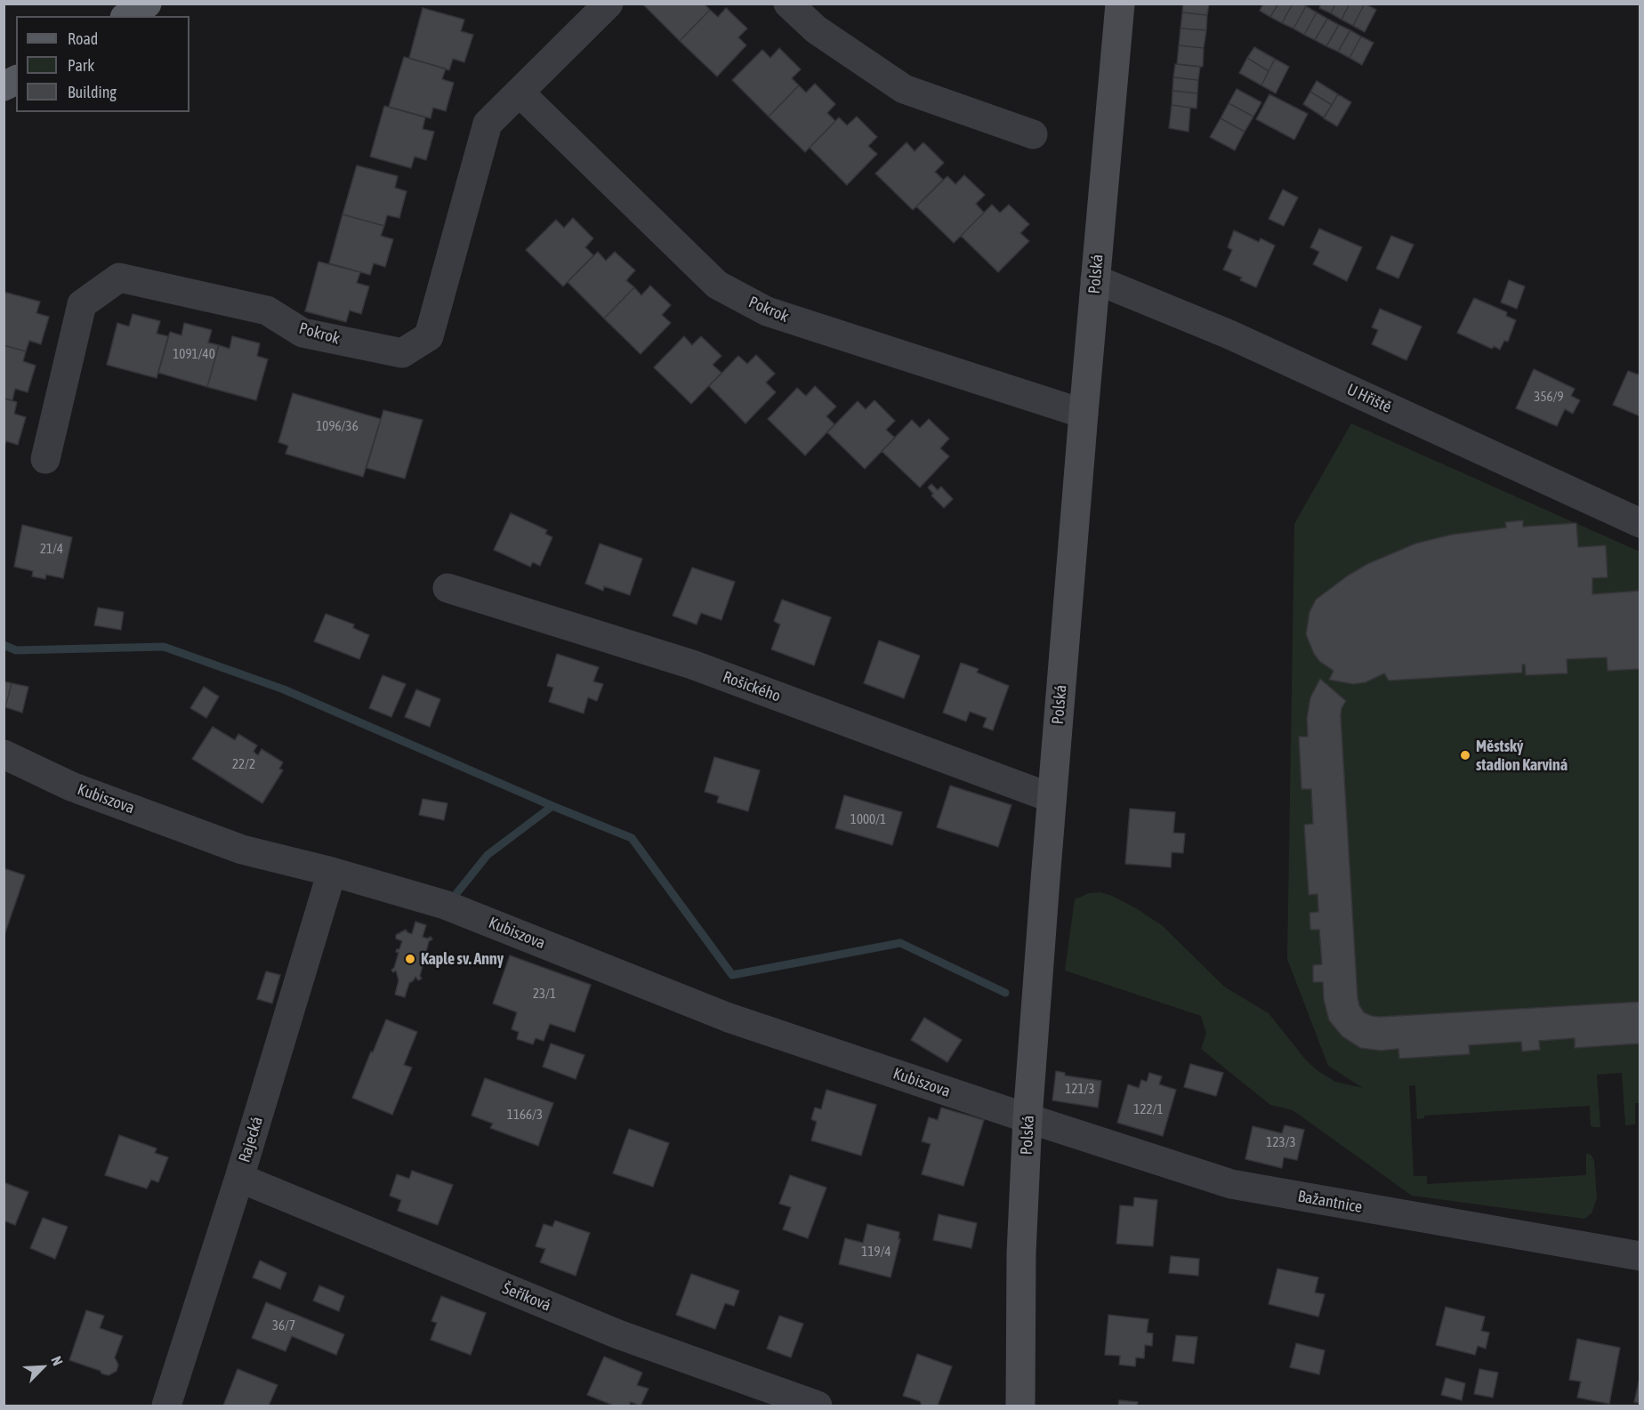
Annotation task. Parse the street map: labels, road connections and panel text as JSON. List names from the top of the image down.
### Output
{
  "streets": {
    "street": [
      "Polská",
      "Pokrok",
      "U Hřiště",
      "Rošického",
      "Kubiszova",
      "Rajecká",
      "Bažantnice",
      "Šeříková"
    ]
  },
  "crossings": [
    ["Polská", "Pokrok"],
    ["Polská", "U Hřiště"],
    ["Polská", "Rošického"],
    ["Polská", "Kubiszova"],
    ["Polská", "Bažantnice"],
    ["Kubiszova", "Rajecká"],
    ["Kubiszova", "Bažantnice"],
    ["Rajecká", "Šeříková"]
  ],
  "places": ["Městský stadion Karviná", "Kaple sv. Anny"],
  "house_numbers": [
    "1091/40",
    "356/9",
    "1096/36",
    "21/4",
    "22/2",
    "1000/1",
    "23/1",
    "121/3",
    "122/1",
    "1166/3",
    "123/3",
    "119/4",
    "36/7"
  ],
  "legend": ["Road", "Park", "Building"],
  "north": "top right"
}
